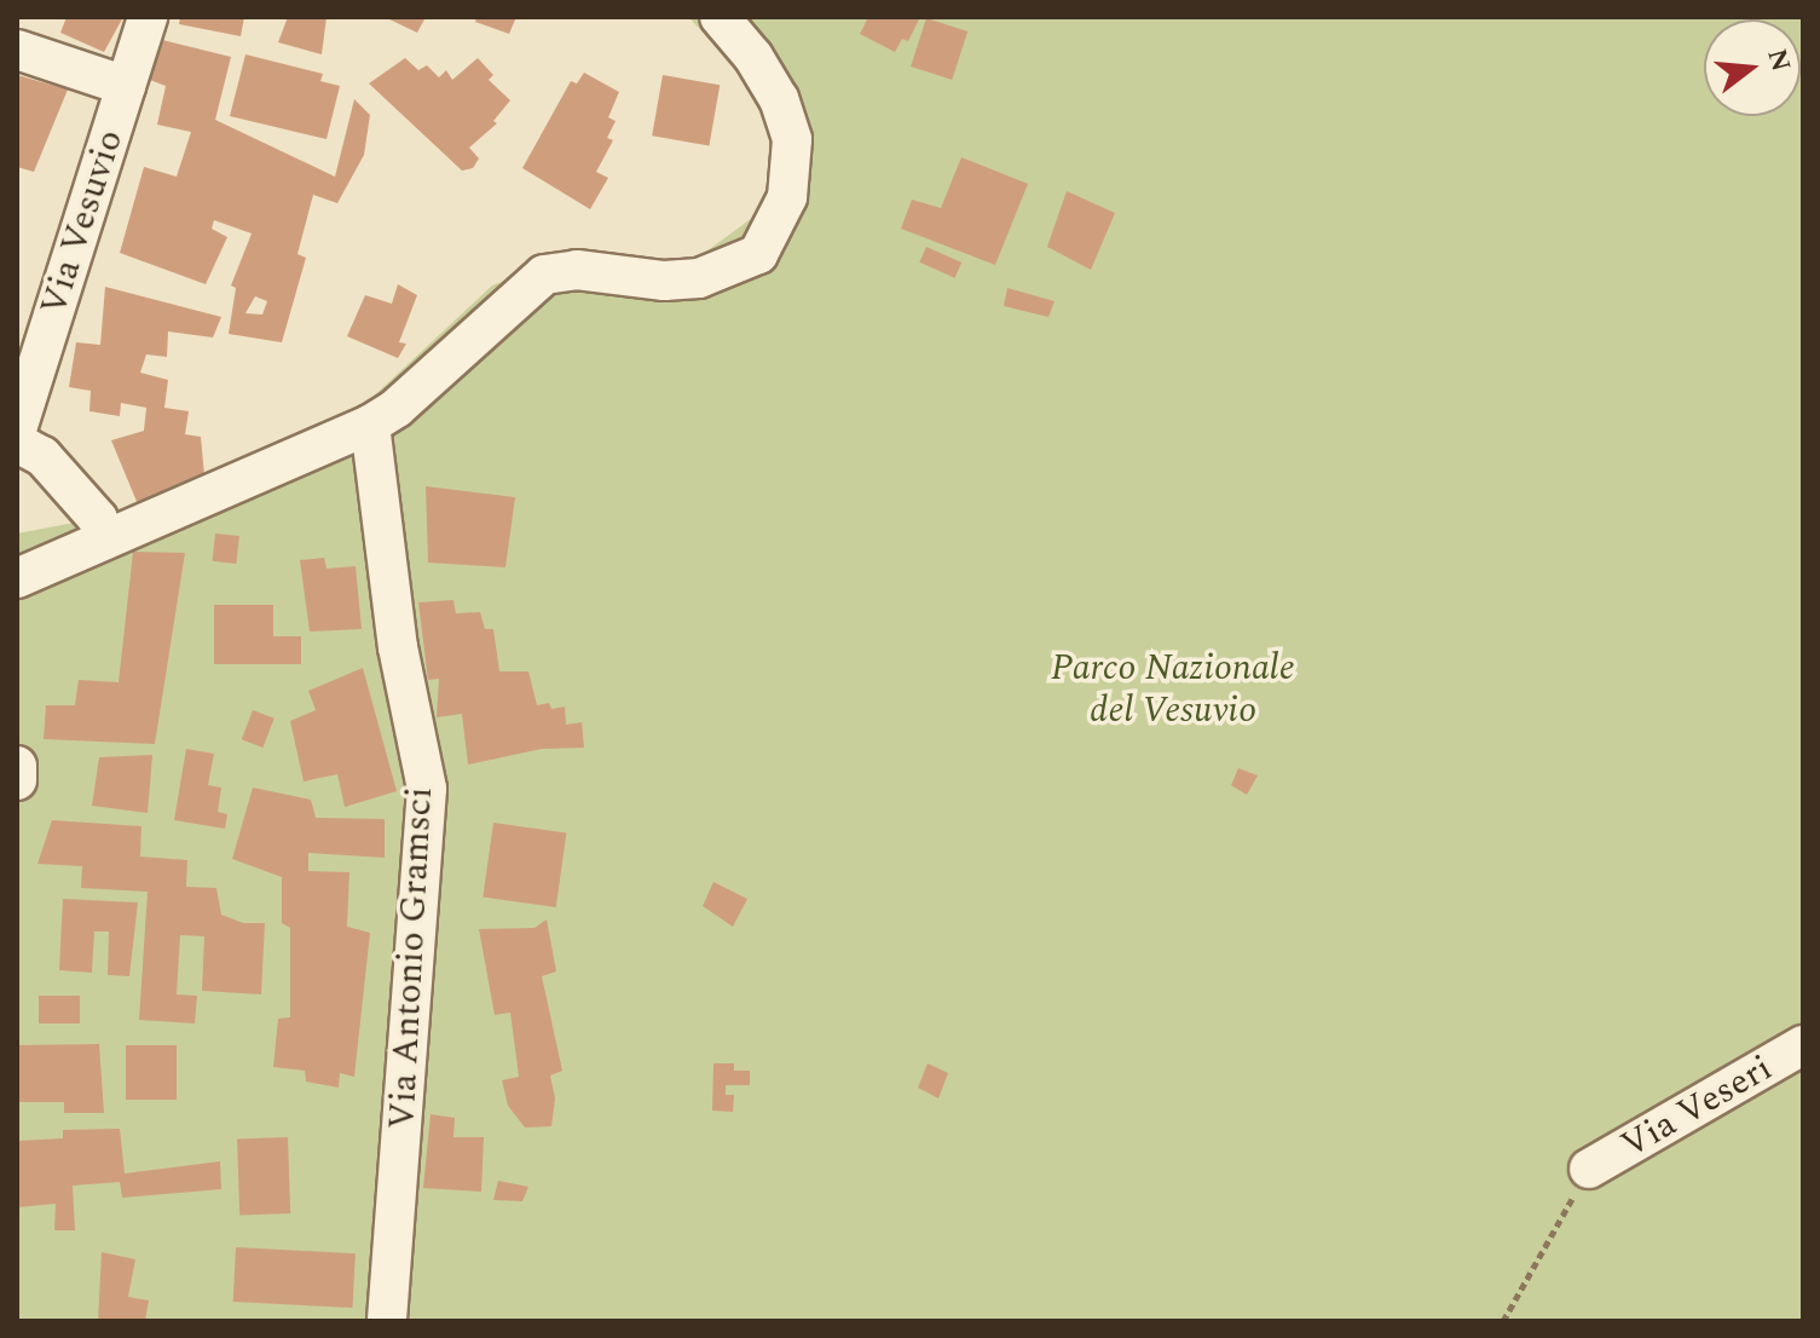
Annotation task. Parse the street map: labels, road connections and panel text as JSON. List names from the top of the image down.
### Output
{
  "streets": {
    "street": ["Via Vesuvio", "Via Antonio Gramsci", "Via Veseri"]
  },
  "parks": ["Parco Nazionale del Vesuvio"],
  "north": "right"
}
